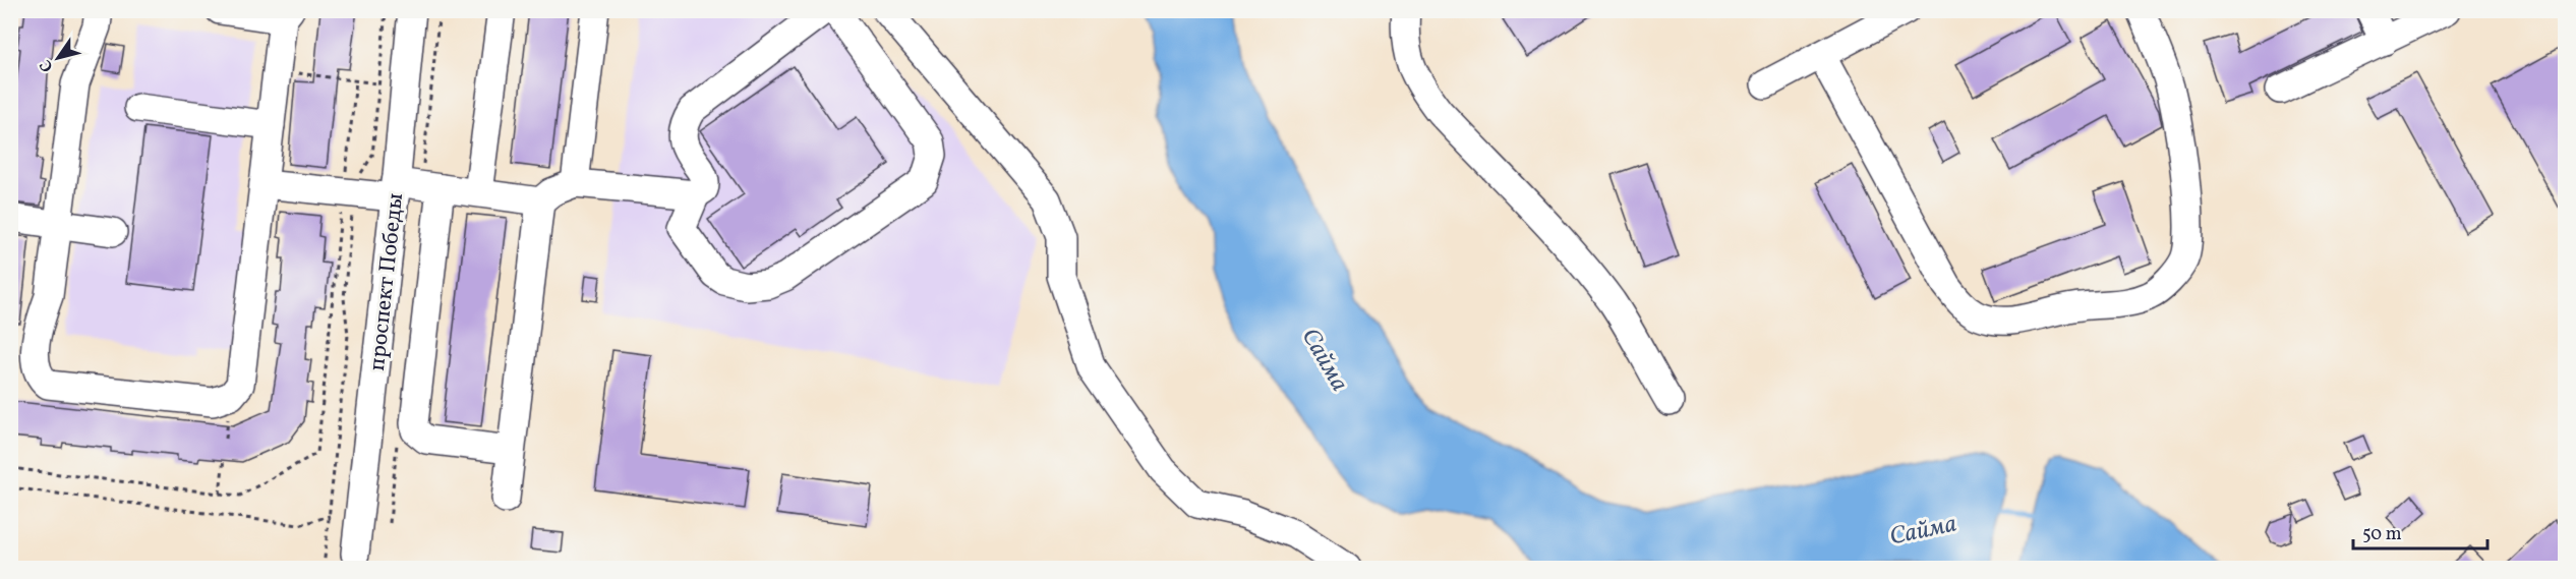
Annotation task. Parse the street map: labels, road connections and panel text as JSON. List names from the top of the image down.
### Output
{
  "streets": {
    "street": ["проспект Победы"]
  },
  "water": ["Сайма"],
  "scale_bar": "50 m",
  "north": "bottom left"
}
